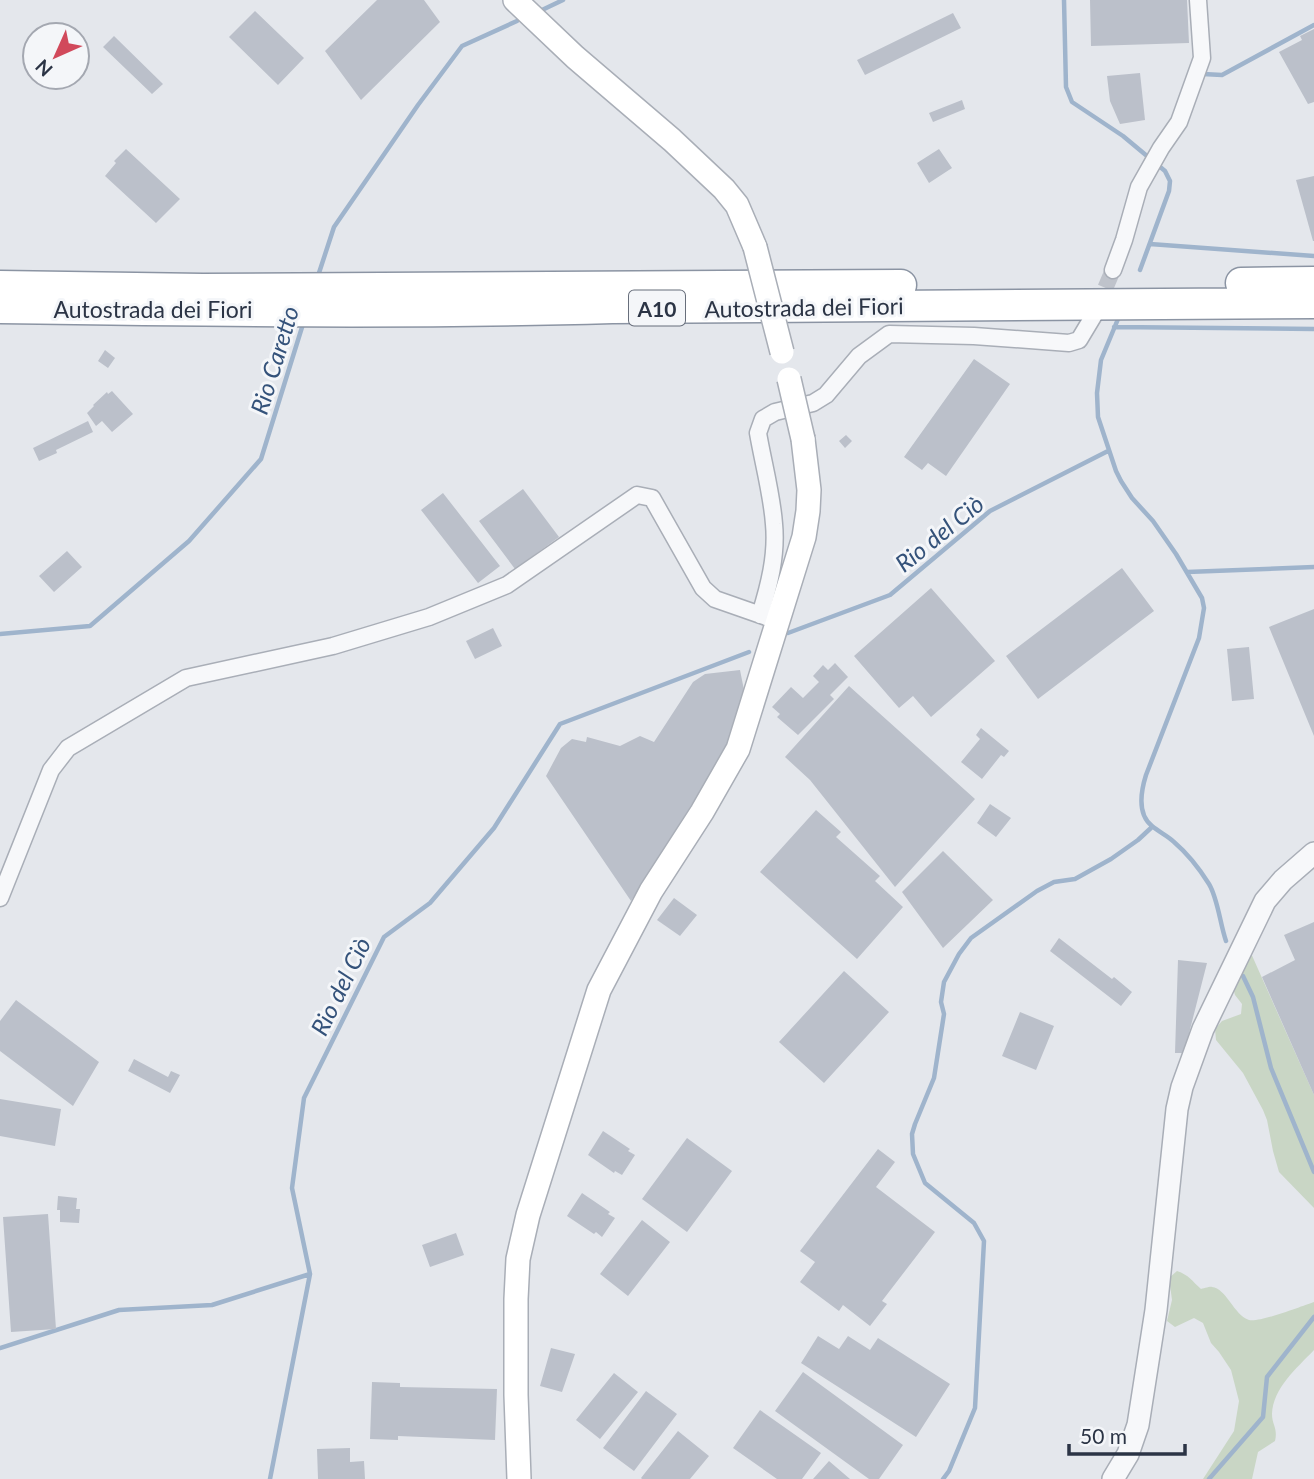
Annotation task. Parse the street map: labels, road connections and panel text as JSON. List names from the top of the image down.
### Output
{
  "streets": {
    "highway": ["Autostrada dei Fiori", "A10"]
  },
  "water": ["Rio Caretto", "Rio del Ciò"],
  "scale_bar": "50 m",
  "north": "bottom left"
}
